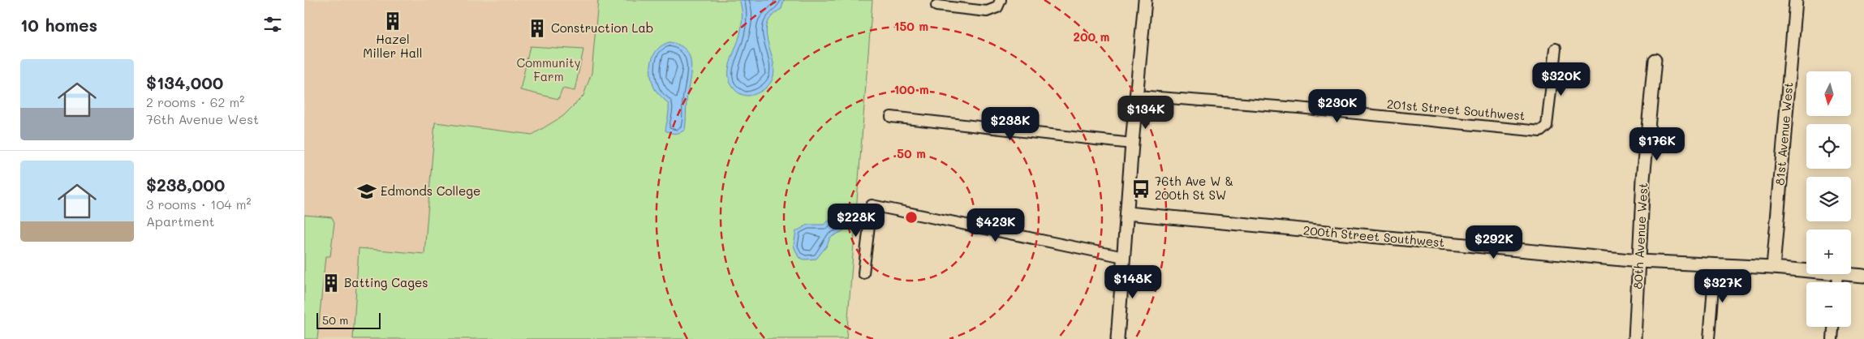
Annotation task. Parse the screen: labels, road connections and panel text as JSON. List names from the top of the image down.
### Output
{
  "streets": {
    "street": [
      "201st Street Southwest",
      "81st Avenue West",
      "80th Avenue West",
      "200th Street Southwest"
    ]
  },
  "crossings": [
    ["81st Avenue West", "200th Street Southwest"],
    ["80th Avenue West", "200th Street Southwest"]
  ],
  "parks": ["Community Farm"],
  "places": {
    "building": ["Hazel Miller Hall", "Construction Lab", "Batting Cages"],
    "bus stop": ["76th Ave W & 200th St SW"],
    "school or university": ["Edmonds College"]
  },
  "scale_bar": "50 m",
  "north": "bottom",
  "page": {
    "heading": "10 homes",
    "list": [
      {
        "name": "$134,000",
        "note": "2 rooms · 62 m² · 76th Avenue West"
      },
      {
        "name": "$238,000",
        "note": "3 rooms · 104 m² · Apartment"
      }
    ],
    "price": [
      "$320K",
      "$230K",
      "$134K",
      "$238K",
      "$176K",
      "$228K",
      "$423K",
      "$292K",
      "$148K",
      "$327K"
    ],
    "map_buttons": ["+", "−"],
    "scale": "50 m"
  },
  "rings": [
    "150 m",
    "200 m",
    "100 m",
    "50 m"
  ]
}
